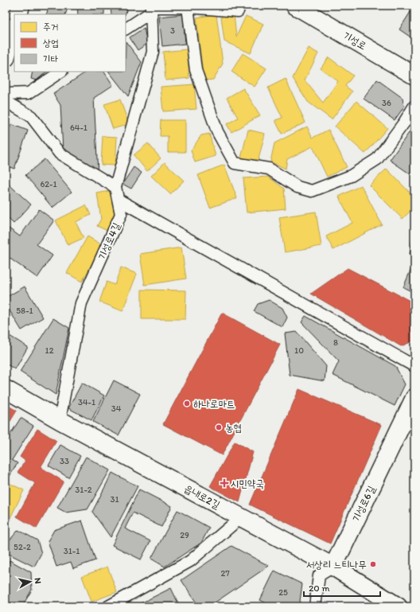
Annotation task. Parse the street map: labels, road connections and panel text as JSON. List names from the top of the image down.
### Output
{
  "streets": {
    "street": ["기성로", "읍내로2길", "기성로6길"],
    "lane": ["기성로4길"]
  },
  "crossings": [
    ["기성로4길", "읍내로2길"],
    ["읍내로2길", "기성로6길"]
  ],
  "places": {
    "other": ["하나로마트", "농협", "서상리 느티나무"],
    "health": ["시민약국"]
  },
  "house_numbers": [
    "3",
    "36",
    "64-1",
    "62-1",
    "58-1",
    "8",
    "12",
    "10",
    "34-1",
    "34",
    "33",
    "31-2",
    "31",
    "29",
    "52-2",
    "31-1",
    "27",
    "25"
  ],
  "legend": ["주거", "상업", "기타"],
  "scale_bar": "20 m",
  "north": "right"
}
